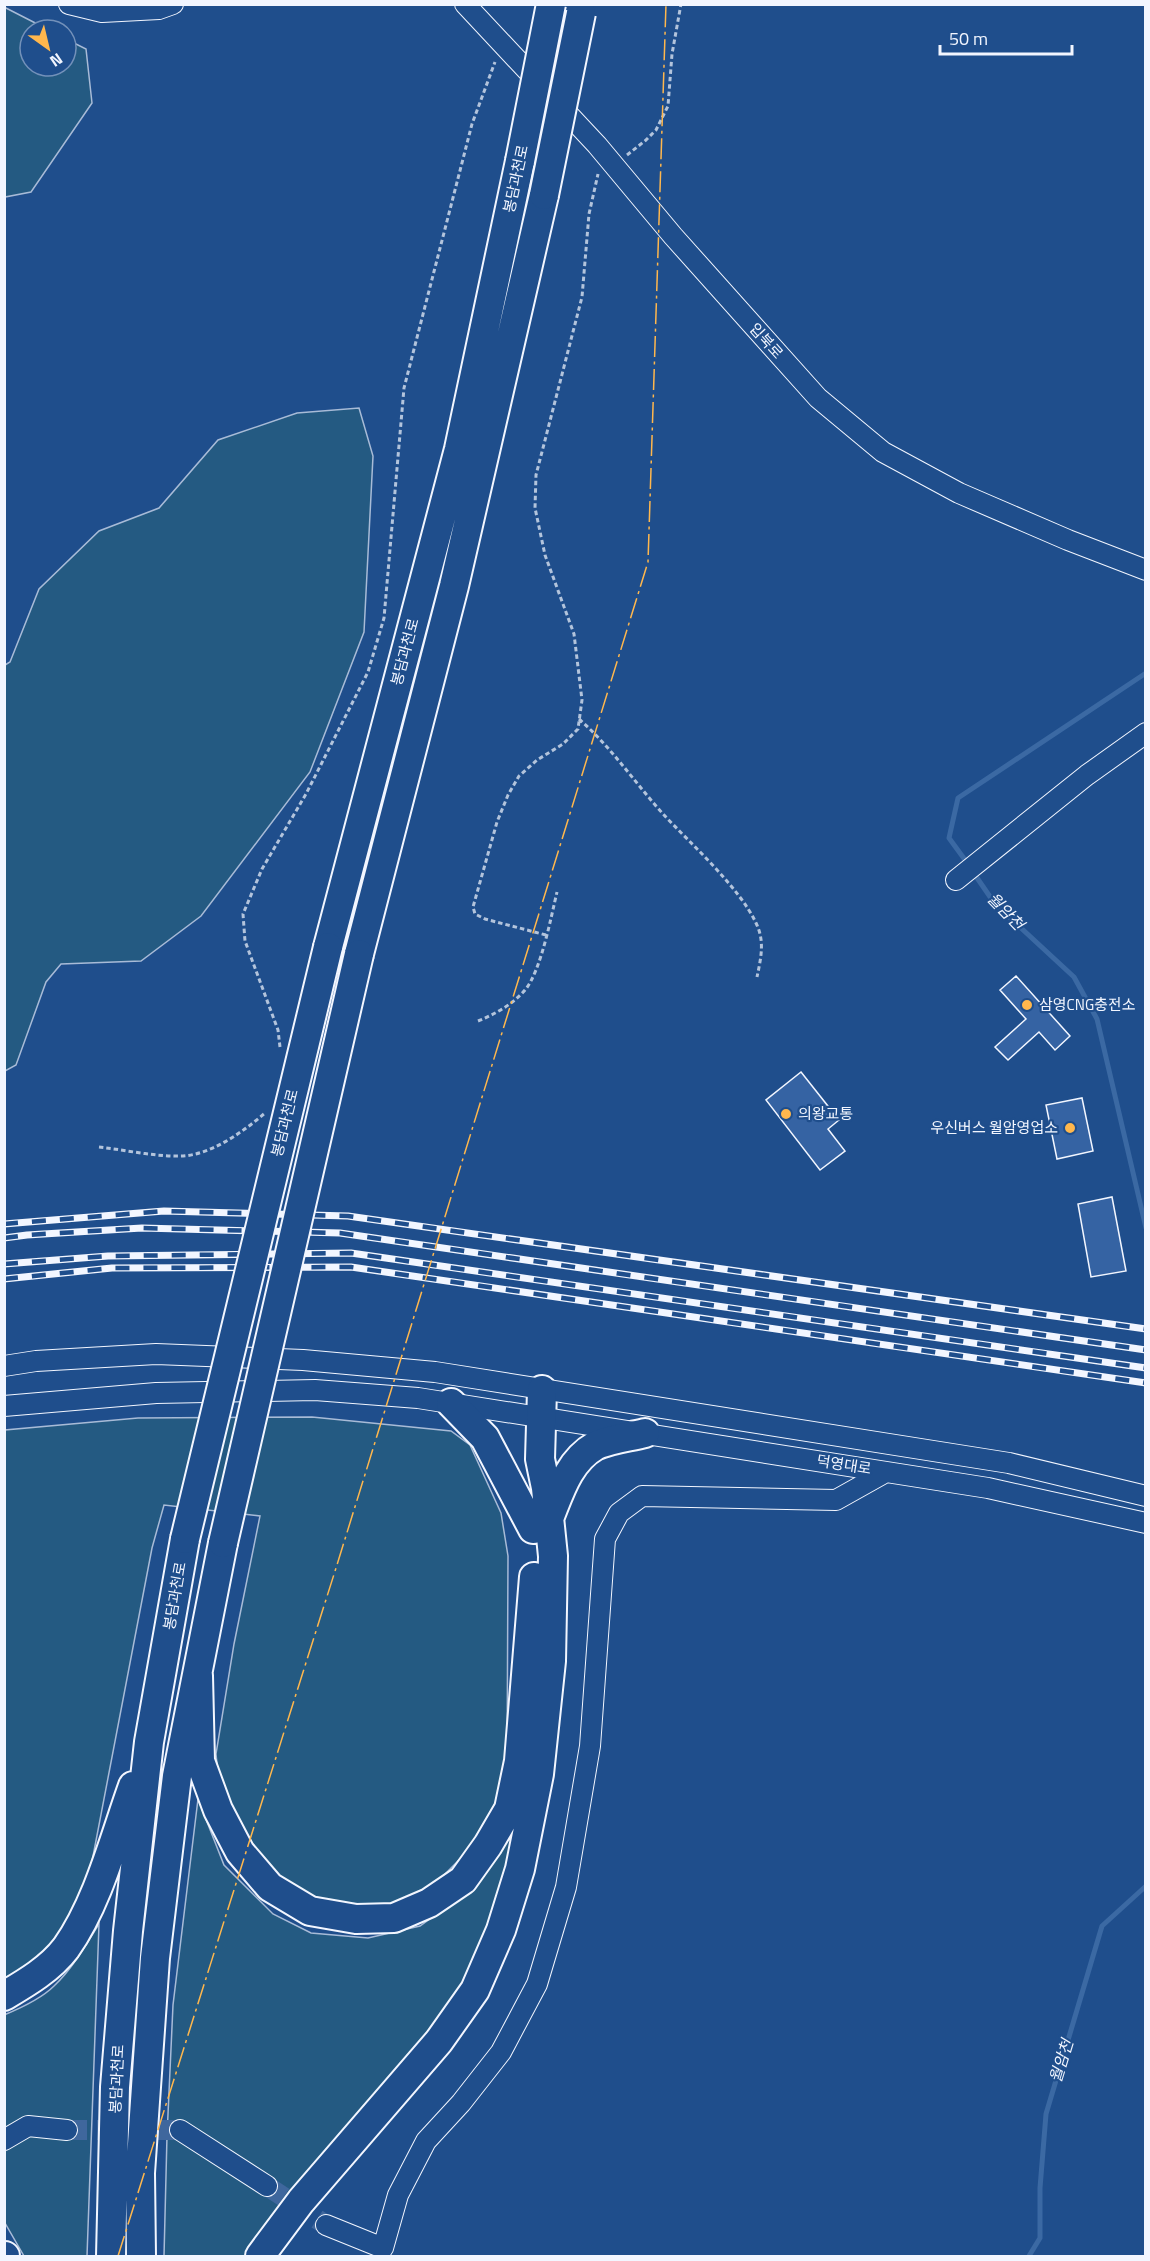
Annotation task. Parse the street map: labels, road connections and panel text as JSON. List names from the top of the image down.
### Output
{
  "streets": {
    "highway": ["봉담과천로"],
    "street": ["입북로", "덕영대로"]
  },
  "water": ["월암천"],
  "places": ["삼영CNG충전소", "의왕교통", "우신버스 월암영업소"],
  "scale_bar": "50 m",
  "north": "bottom right"
}
